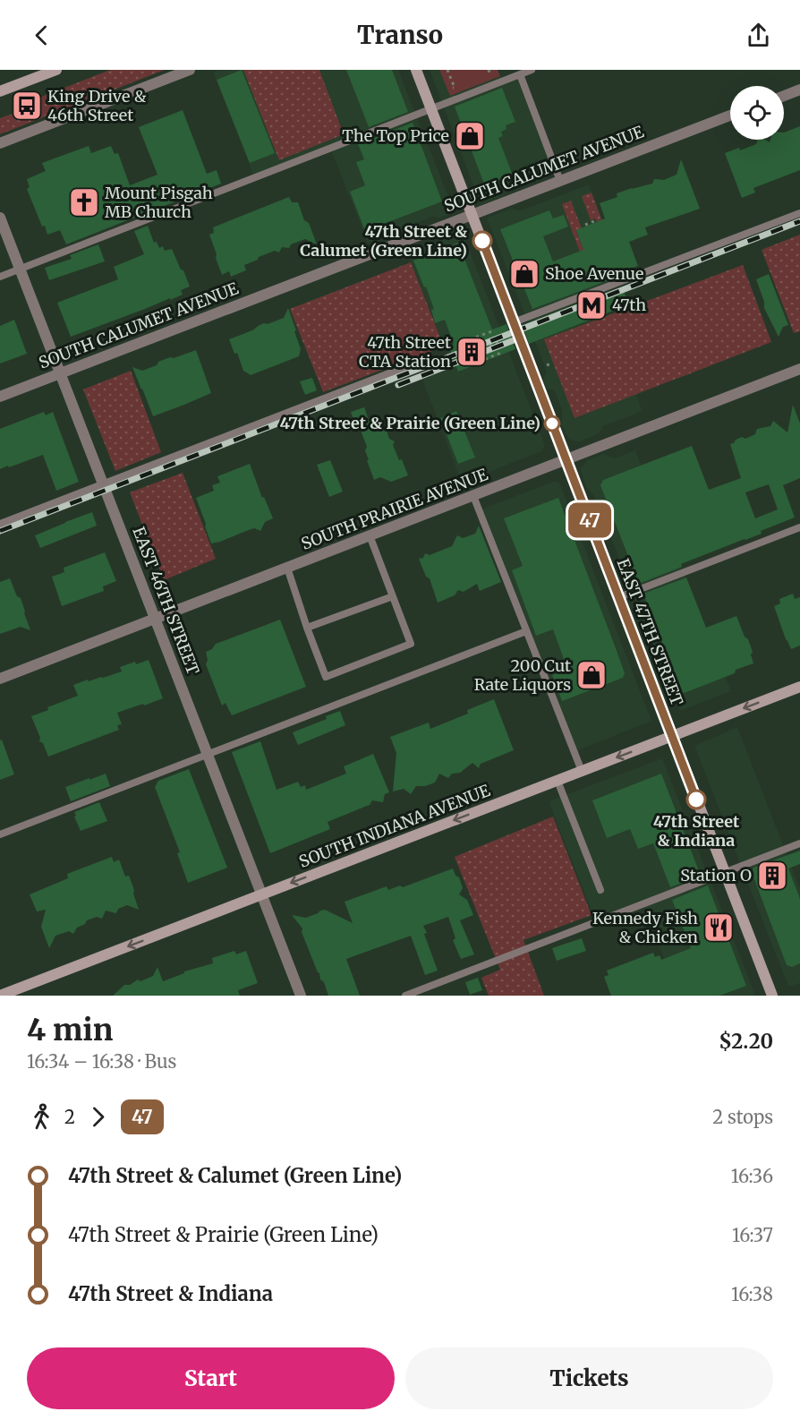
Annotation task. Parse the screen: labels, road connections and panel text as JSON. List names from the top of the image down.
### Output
{
  "streets": {
    "main road": ["EAST 47TH STREET", "SOUTH INDIANA AVENUE"],
    "street": ["SOUTH CALUMET AVENUE", "SOUTH PRAIRIE AVENUE", "EAST 46TH STREET"]
  },
  "crossings": [
    ["SOUTH CALUMET AVENUE", "EAST 46TH STREET"],
    ["SOUTH CALUMET AVENUE", "EAST 47TH STREET"],
    ["SOUTH PRAIRIE AVENUE", "EAST 46TH STREET"],
    ["SOUTH PRAIRIE AVENUE", "EAST 47TH STREET"],
    ["EAST 46TH STREET", "SOUTH INDIANA AVENUE"],
    ["EAST 47TH STREET", "SOUTH INDIANA AVENUE"]
  ],
  "one_way": ["SOUTH INDIANA AVENUE"],
  "places": {
    "bus stop": ["King Drive & 46th Street"],
    "shop": ["The Top Price", "Shoe Avenue", "200 Cut Rate Liquors"],
    "church": ["Mount Pisgah MB Church"],
    "other": ["47th Street & Calumet (Green Line)", "47th Street & Prairie (Green Line)", "47th Street & Indiana"],
    "metro station": ["47th"],
    "building": ["47th Street CTA Station", "Station O"],
    "restaurant": ["Kennedy Fish & Chicken"]
  },
  "lines": ["bus line 47"],
  "page": {
    "header": "Transo",
    "on_map": "47",
    "heading": ["4 min", "16:34 – 16:38 · Bus", "$2.20"],
    "legs": ["2", "47", "2 stops"],
    "list": [
      {
        "name": "47th Street & Calumet (Green Line)",
        "value": "16:36"
      },
      {
        "name": "47th Street & Prairie (Green Line)",
        "value": "16:37"
      },
      {
        "name": "47th Street & Indiana",
        "value": "16:38"
      }
    ],
    "buttons": ["Start", "Tickets"]
  }
}
